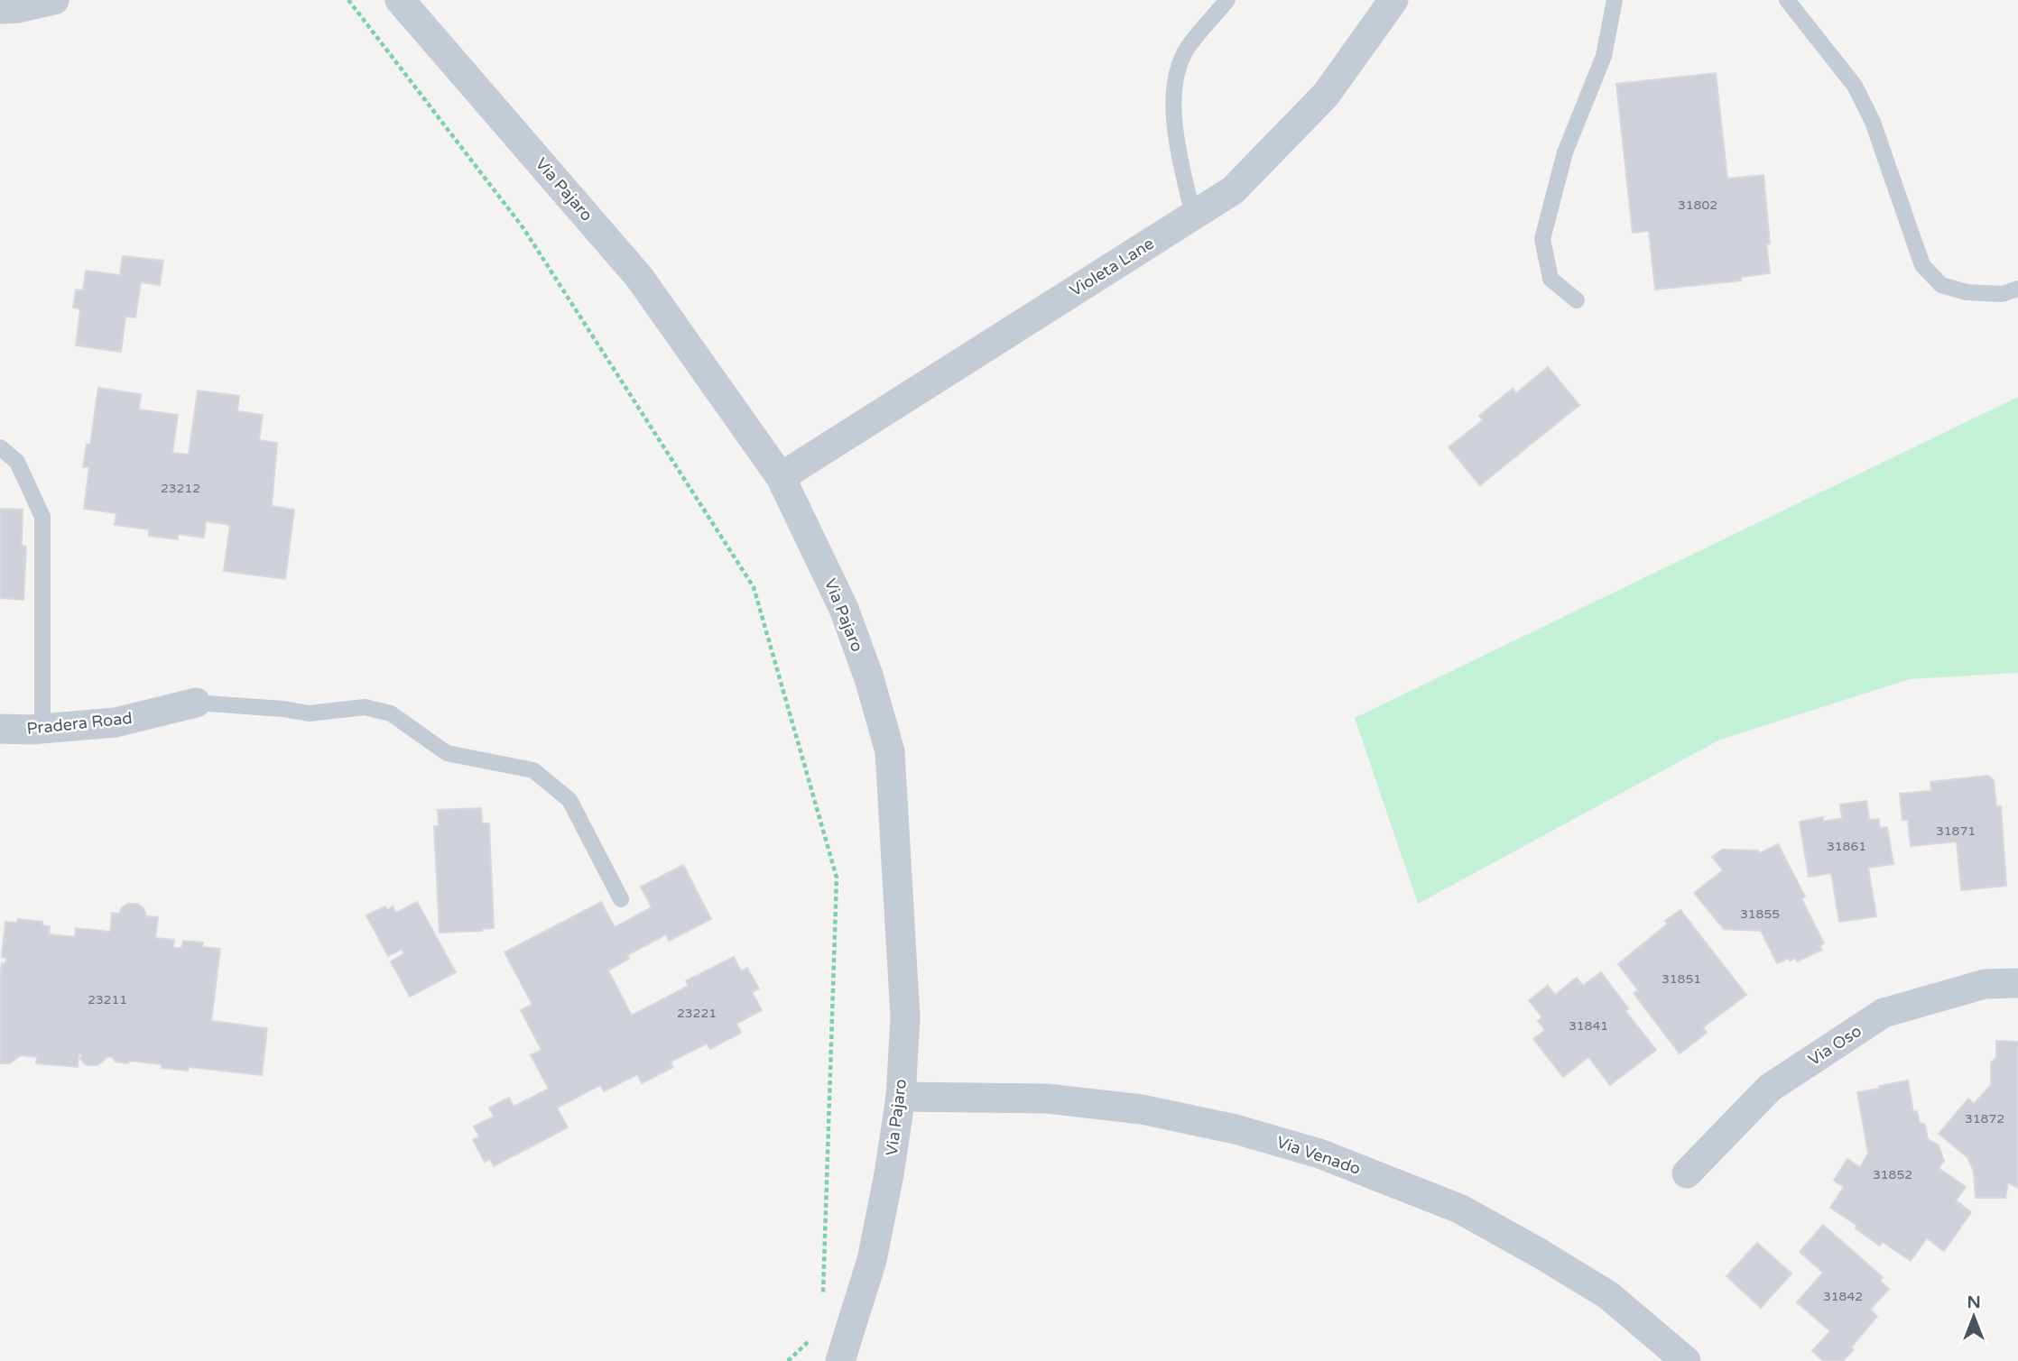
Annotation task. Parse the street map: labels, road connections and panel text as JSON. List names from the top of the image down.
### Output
{
  "streets": {
    "street": [
      "Via Pajaro",
      "Violeta Lane",
      "Pradera Road",
      "Via Oso",
      "Via Venado"
    ]
  },
  "crossings": [
    ["Via Pajaro", "Violeta Lane"],
    ["Via Pajaro", "Via Venado"]
  ],
  "house_numbers": [
    "31802",
    "23212",
    "31871",
    "31861",
    "31855",
    "31851",
    "23211",
    "23221",
    "31841",
    "31872",
    "31852",
    "31842"
  ],
  "north": "top"
}
